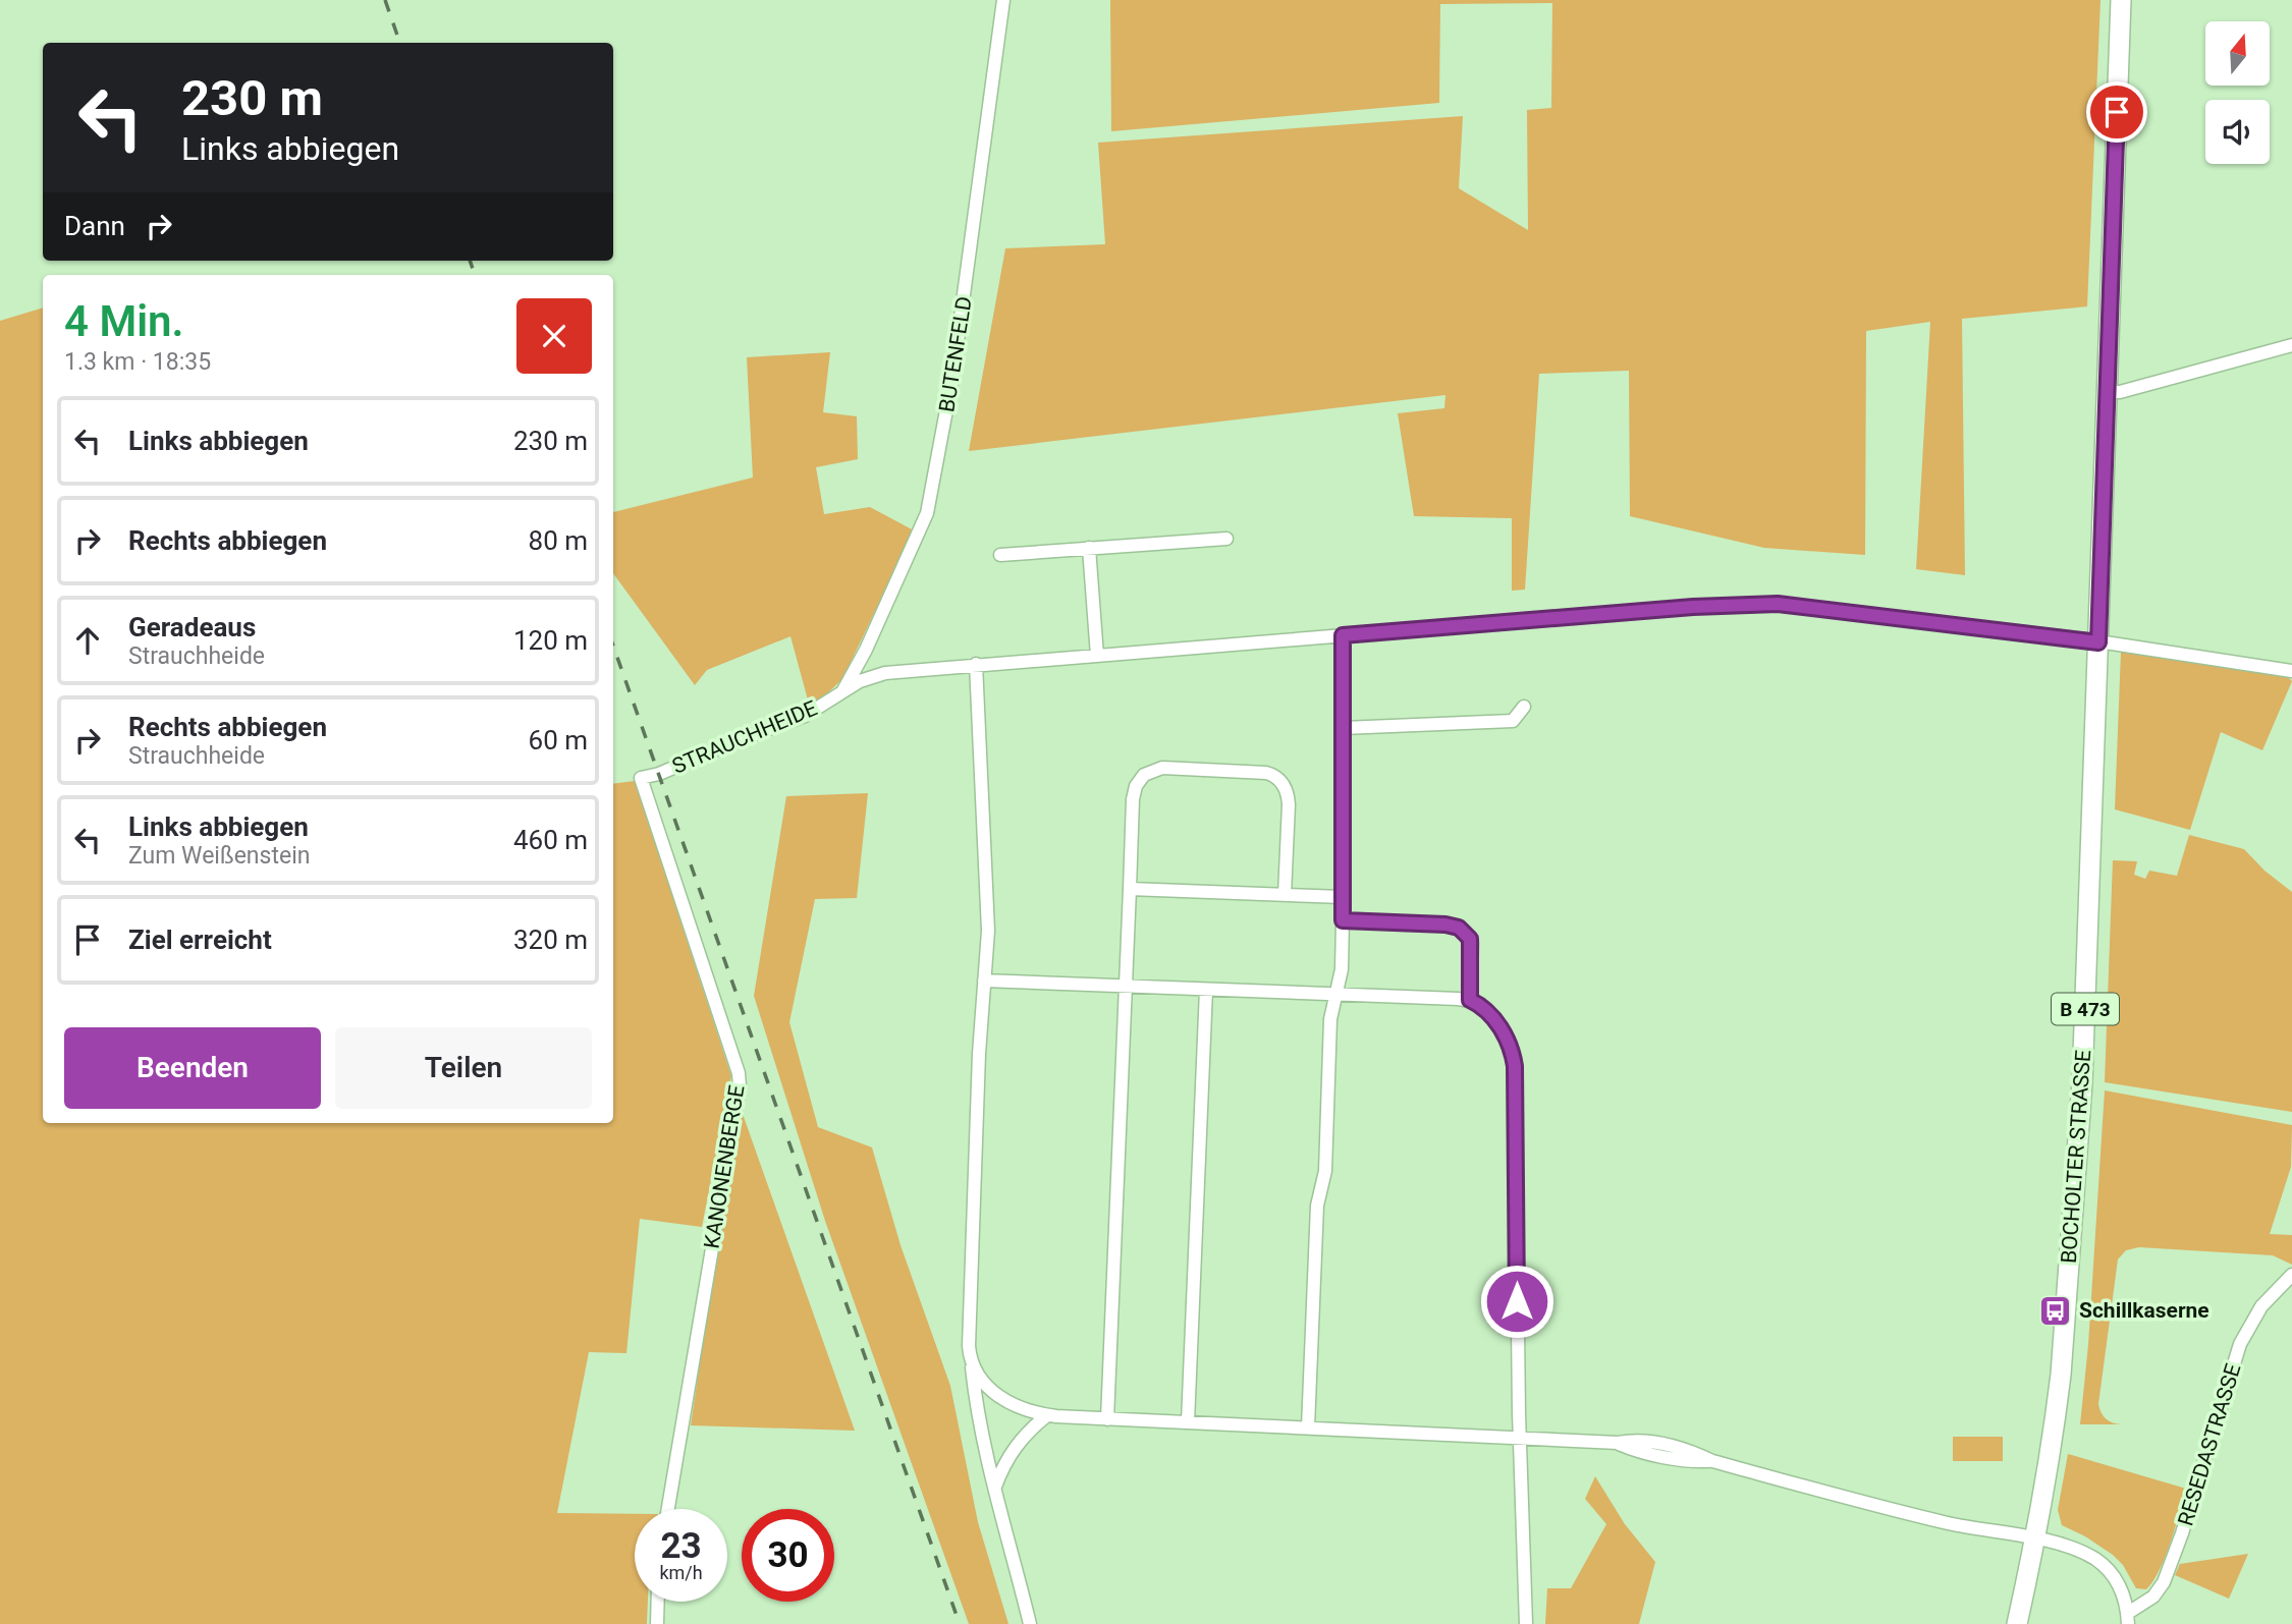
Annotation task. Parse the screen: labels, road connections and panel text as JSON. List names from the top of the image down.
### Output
{
  "streets": {
    "main road": ["B 473", "BOCHOLTER STRASSE"],
    "street": [
      "BUTENFELD",
      "STRAUCHHEIDE",
      "KANONENBERGE",
      "RESEDASTRASSE"
    ]
  },
  "crossings": [
    ["BUTENFELD", "STRAUCHHEIDE"],
    ["STRAUCHHEIDE", "B 473"],
    ["STRAUCHHEIDE", "BOCHOLTER STRASSE"],
    ["STRAUCHHEIDE", "KANONENBERGE"],
    ["B 473", "BOCHOLTER STRASSE"]
  ],
  "places": {
    "bus stop": ["Schillkaserne"]
  },
  "north": "top",
  "page": {
    "turn": ["230 m", "Links abbiegen"],
    "then": "Dann",
    "heading": ["4 Min.", "1.3 km · 18:35"],
    "list": [
      {
        "name": "Links abbiegen",
        "value": "230 m"
      },
      {
        "name": "Rechts abbiegen",
        "value": "80 m"
      },
      {
        "name": "Geradeaus",
        "note": "Strauchheide",
        "value": "120 m"
      },
      {
        "name": "Rechts abbiegen",
        "note": "Strauchheide",
        "value": "60 m"
      },
      {
        "name": "Links abbiegen",
        "note": "Zum Weißenstein",
        "value": "460 m"
      },
      {
        "name": "Ziel erreicht",
        "value": "320 m"
      }
    ],
    "buttons": ["Beenden", "Teilen"],
    "speed": "23 km/h",
    "limit": "30"
  }
}
